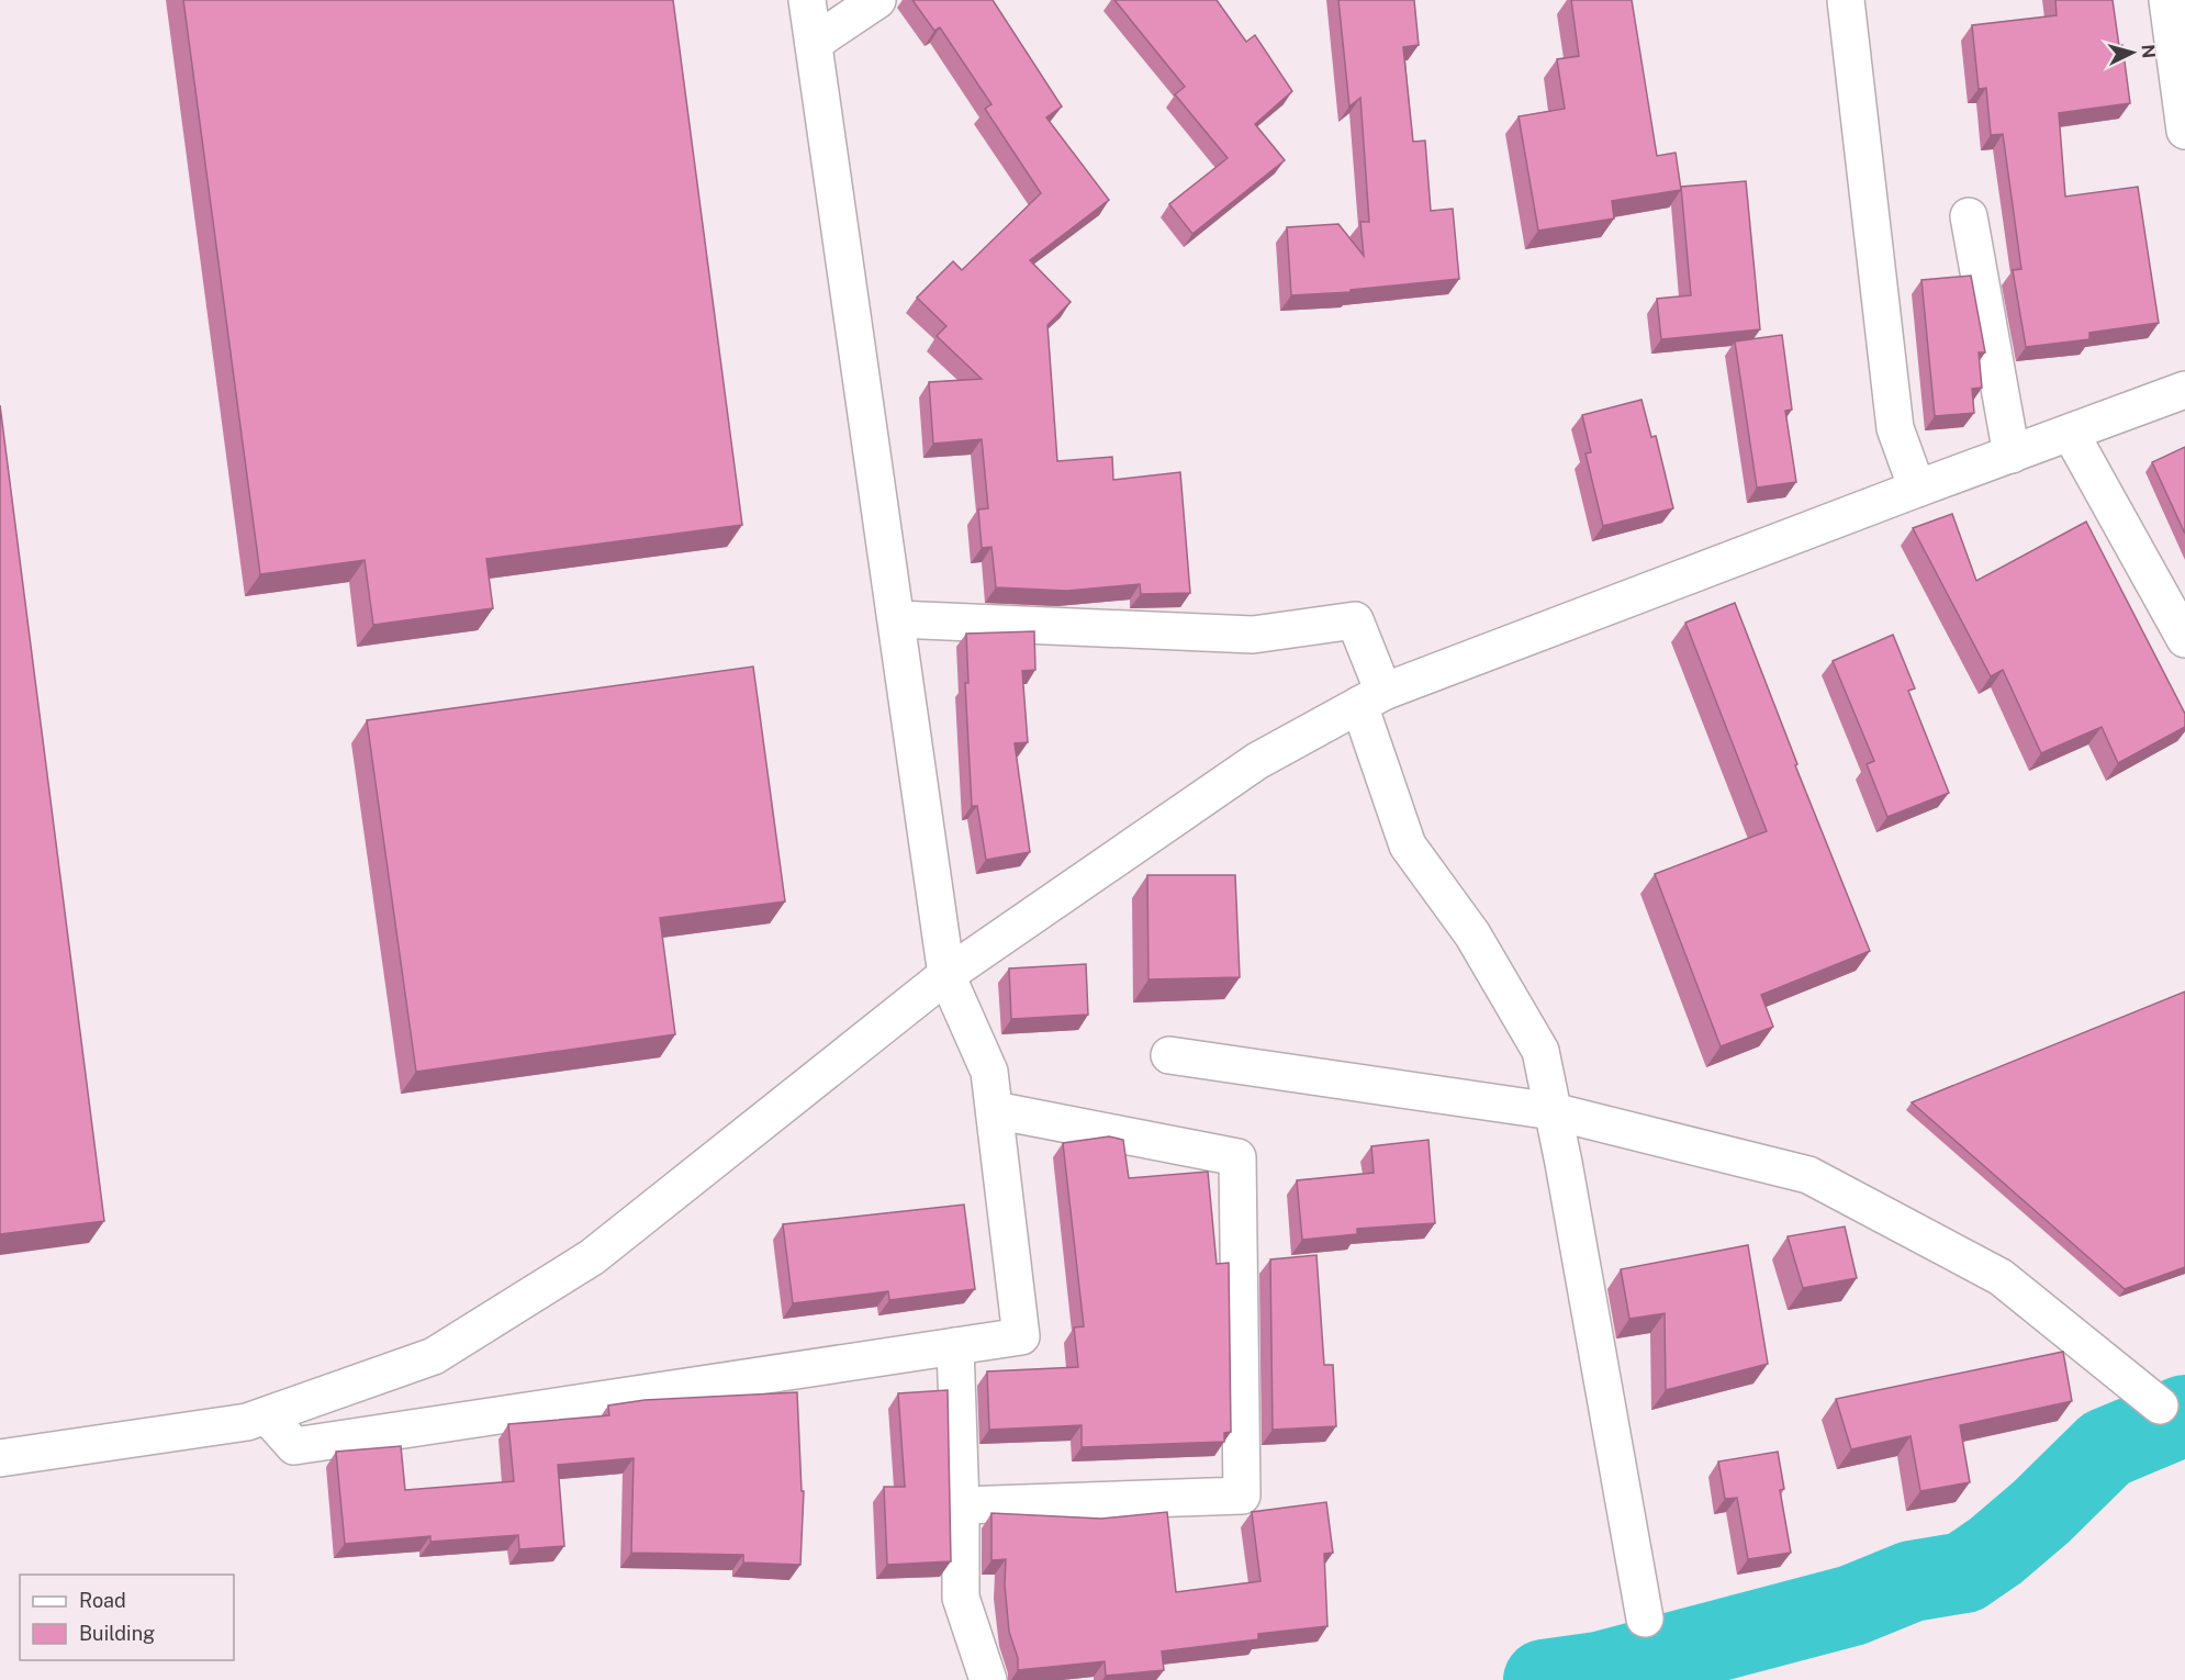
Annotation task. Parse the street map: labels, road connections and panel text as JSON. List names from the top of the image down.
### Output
{
  "legend": ["Road", "Building"],
  "north": "right"
}
